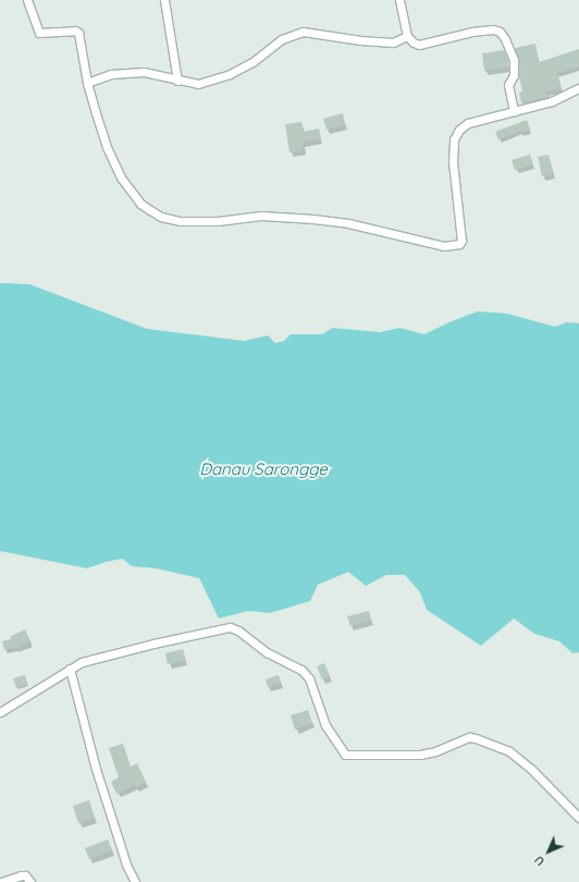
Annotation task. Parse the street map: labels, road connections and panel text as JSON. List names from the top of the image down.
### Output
{
  "water": ["Danau Sarongge"],
  "north": "bottom left"
}
